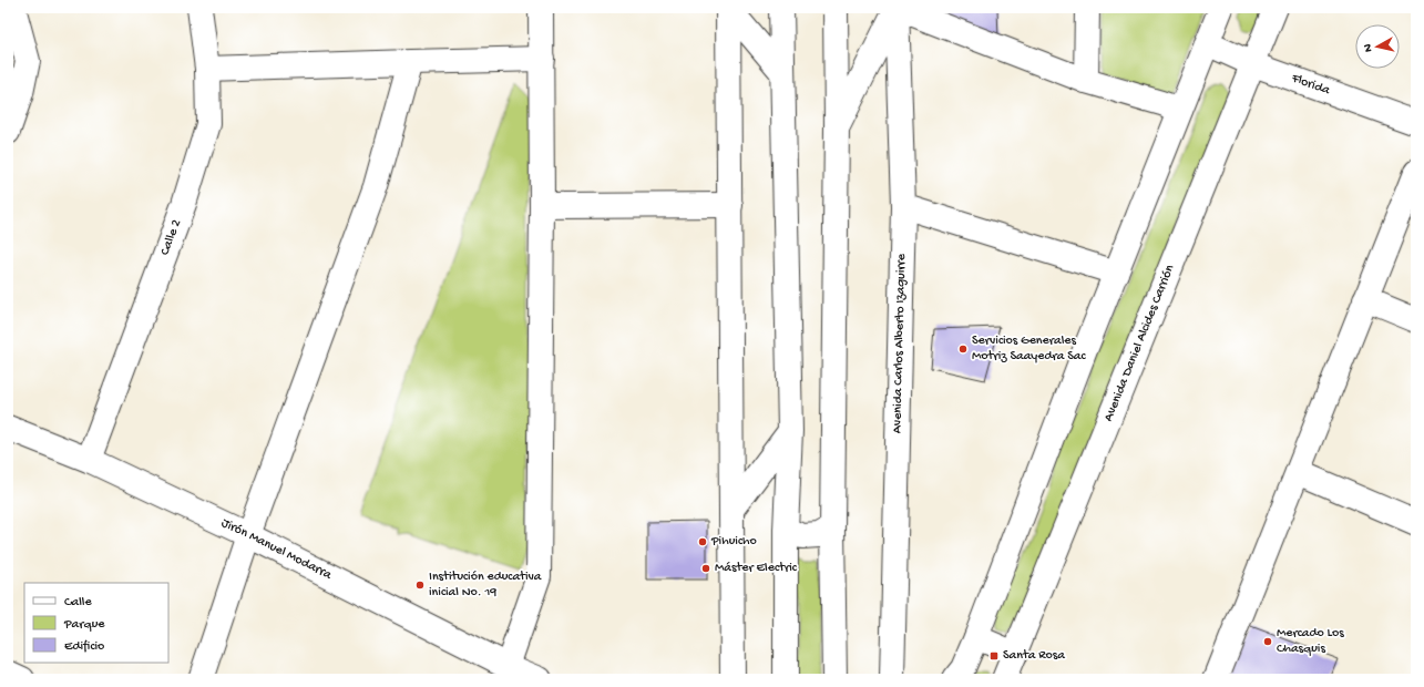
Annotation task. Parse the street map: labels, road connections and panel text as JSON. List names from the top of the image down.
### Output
{
  "streets": {
    "street": [
      "Florida",
      "Calle 2",
      "Avenida Carlos Alberto Izaguirre",
      "Avenida Daniel Alcides Carrión",
      "Jirón Manuel Modarra"
    ]
  },
  "crossings": [
    ["Florida", "Avenida Daniel Alcides Carrión"],
    ["Calle 2", "Jirón Manuel Modarra"]
  ],
  "places": {
    "other": [
      "Servicios Generales Motriz Saayedra Sac",
      "Pihuicho",
      "Máster Electric",
      "Institución educativa inicial No. 19",
      "Mercado Los Chasquis"
    ],
    "transit": ["Santa Rosa"]
  },
  "legend": ["Calle", "Parque", "Edificio"],
  "north": "left"
}
